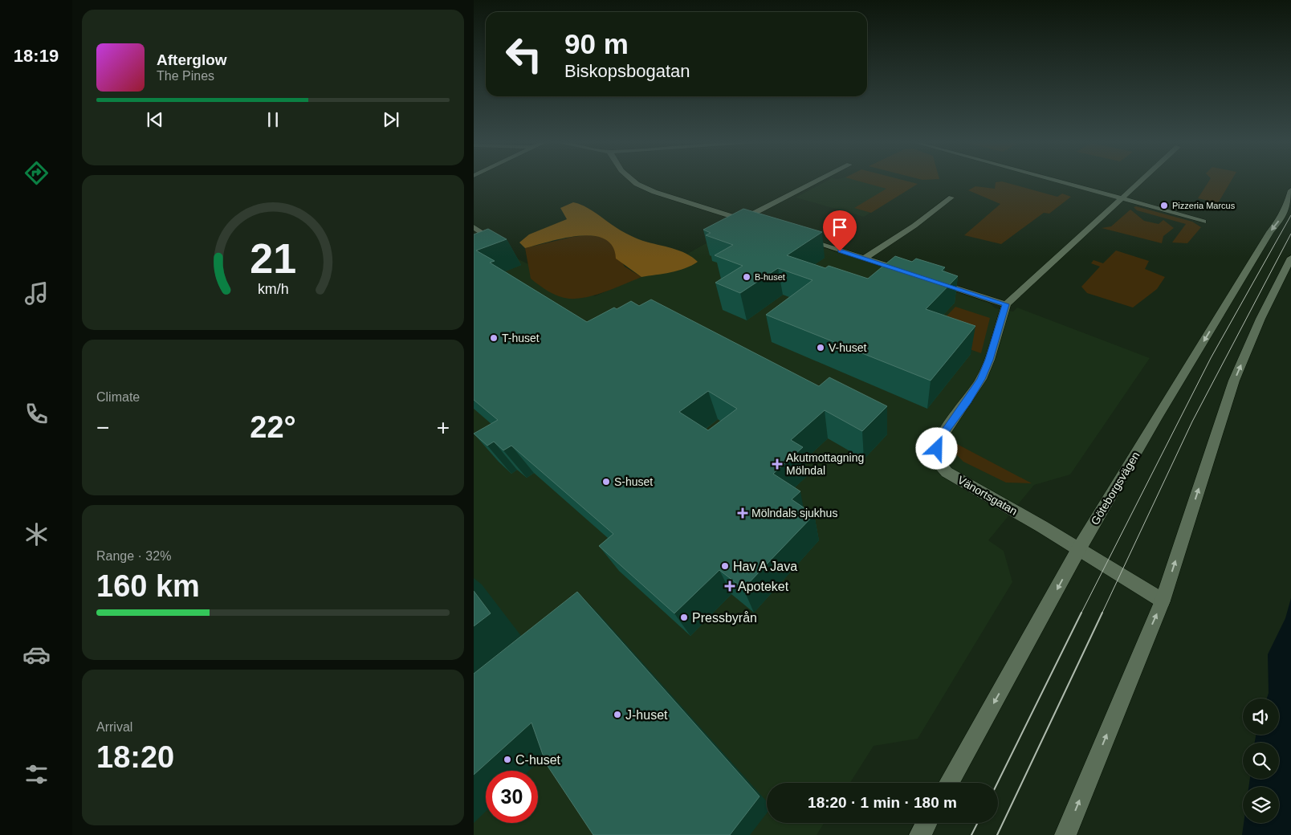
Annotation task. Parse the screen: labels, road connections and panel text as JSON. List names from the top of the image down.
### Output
{
  "streets": {
    "street": ["Göteborgsvägen", "Vänortsgatan"]
  },
  "crossings": [
    ["Göteborgsvägen", "Vänortsgatan"]
  ],
  "places": {
    "other": [
      "Pizzeria Marcus",
      "B-huset",
      "T-huset",
      "V-huset",
      "S-huset",
      "Hav A Java",
      "Pressbyrån",
      "J-huset",
      "C-huset"
    ],
    "health": ["Akutmottagning Mölndal", "Mölndals sjukhus", "Apoteket"]
  },
  "page": {
    "tabs": "18:19",
    "turn": ["90 m", "Biskopsbogatan"],
    "song": ["Afterglow", "The Pines"],
    "tile": [
      "Climate",
      ["Range · 32%", "160 km"],
      ["Arrival", "18:20"]
    ],
    "heat": ["−", "22°", "+"],
    "limit": "30",
    "trip": "18:20 · 1 min · 180 m",
    "gauge": ["21", "km/h"]
  }
}
